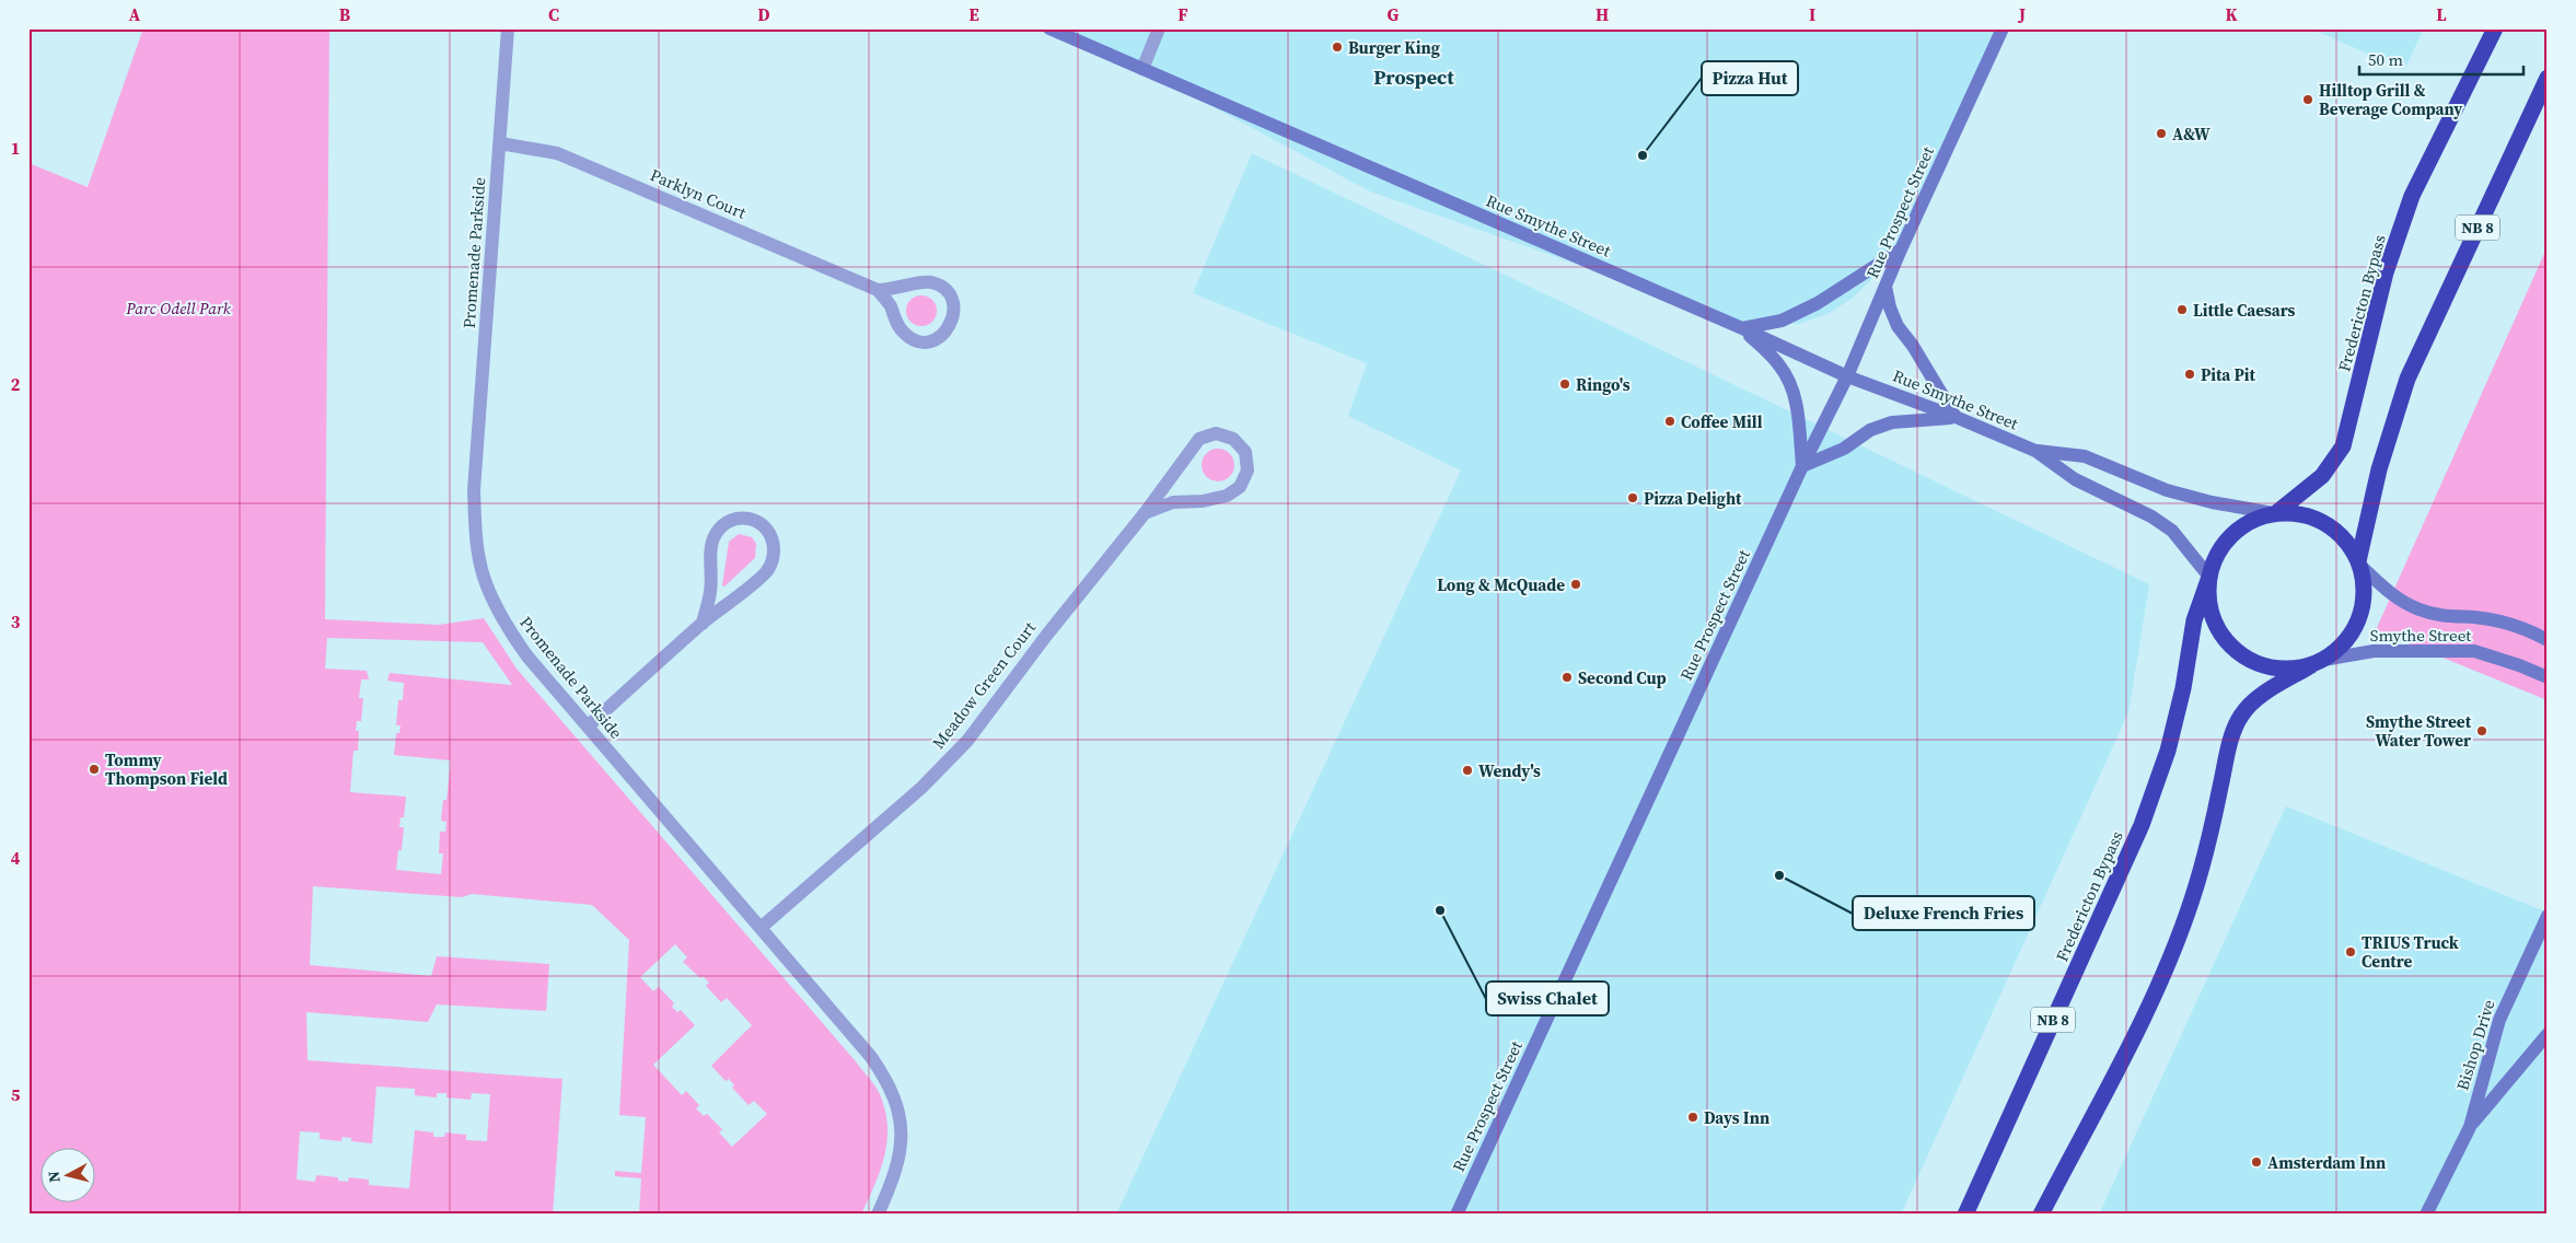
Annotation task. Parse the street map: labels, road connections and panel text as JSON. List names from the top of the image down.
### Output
{
  "streets": {
    "highway": ["NB 8", "Fredericton Bypass"],
    "main road": [
      "Rue Prospect Street",
      "Rue Smythe Street",
      "Smythe Street",
      "Bishop Drive"
    ],
    "street": ["Parklyn Court", "Promenade Parkside", "Meadow Green Court"]
  },
  "crossings": [
    ["Parklyn Court", "Promenade Parkside"],
    ["Rue Prospect Street", "Rue Smythe Street"],
    ["Rue Smythe Street", "NB 8"],
    ["Rue Smythe Street", "Fredericton Bypass"],
    ["Rue Smythe Street", "Smythe Street"],
    ["NB 8", "Fredericton Bypass"],
    ["NB 8", "Smythe Street"],
    ["Promenade Parkside", "Meadow Green Court"],
    ["Fredericton Bypass", "Smythe Street"]
  ],
  "districts": ["Prospect"],
  "parks": ["Parc Odell Park"],
  "places": [
    "Burger King",
    "Hilltop Grill & Beverage Company",
    "A&W",
    "Pizza Hut",
    "Little Caesars",
    "Pita Pit",
    "Ringo's",
    "Coffee Mill",
    "Pizza Delight",
    "Long & McQuade",
    "Second Cup",
    "Smythe Street Water Tower",
    "Tommy Thompson Field",
    "Wendy's",
    "Deluxe French Fries",
    "Swiss Chalet",
    "TRIUS Truck Centre",
    "Days Inn",
    "Amsterdam Inn"
  ],
  "scale_bar": "50 m",
  "north": "left",
  "grid": {
    "columns": [
      "A",
      "B",
      "C",
      "D",
      "E",
      "F",
      "G",
      "H",
      "I",
      "J",
      "K",
      "L"
    ],
    "rows": [
      "1",
      "2",
      "3",
      "4",
      "5"
    ]
  }
}
